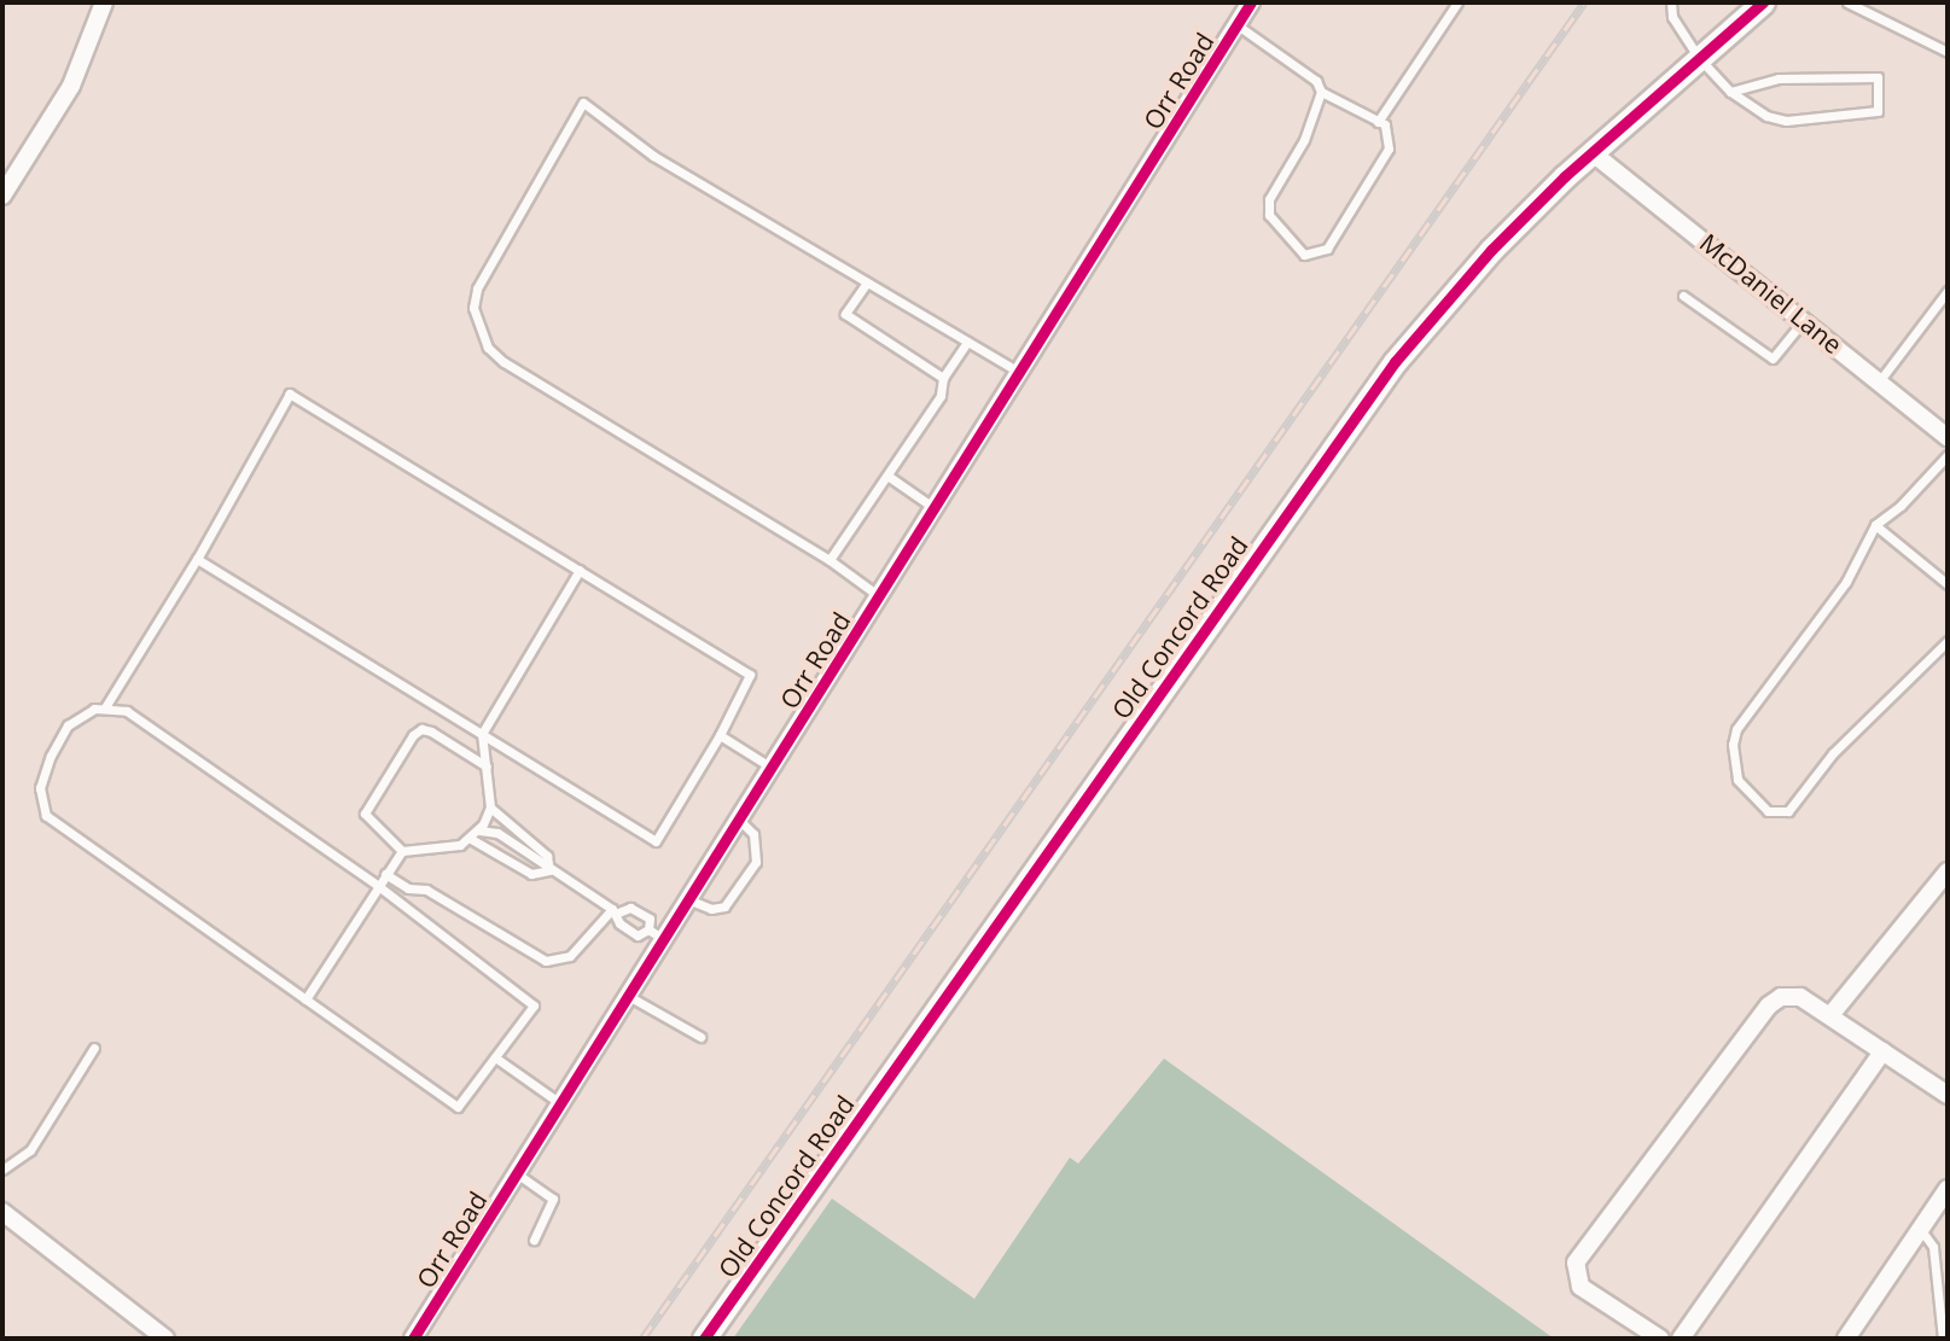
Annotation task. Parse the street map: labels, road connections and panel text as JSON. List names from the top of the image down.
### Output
{
  "streets": {
    "street": ["Orr Road", "McDaniel Lane", "Old Concord Road"]
  },
  "crossings": [
    ["McDaniel Lane", "Old Concord Road"]
  ]
}
